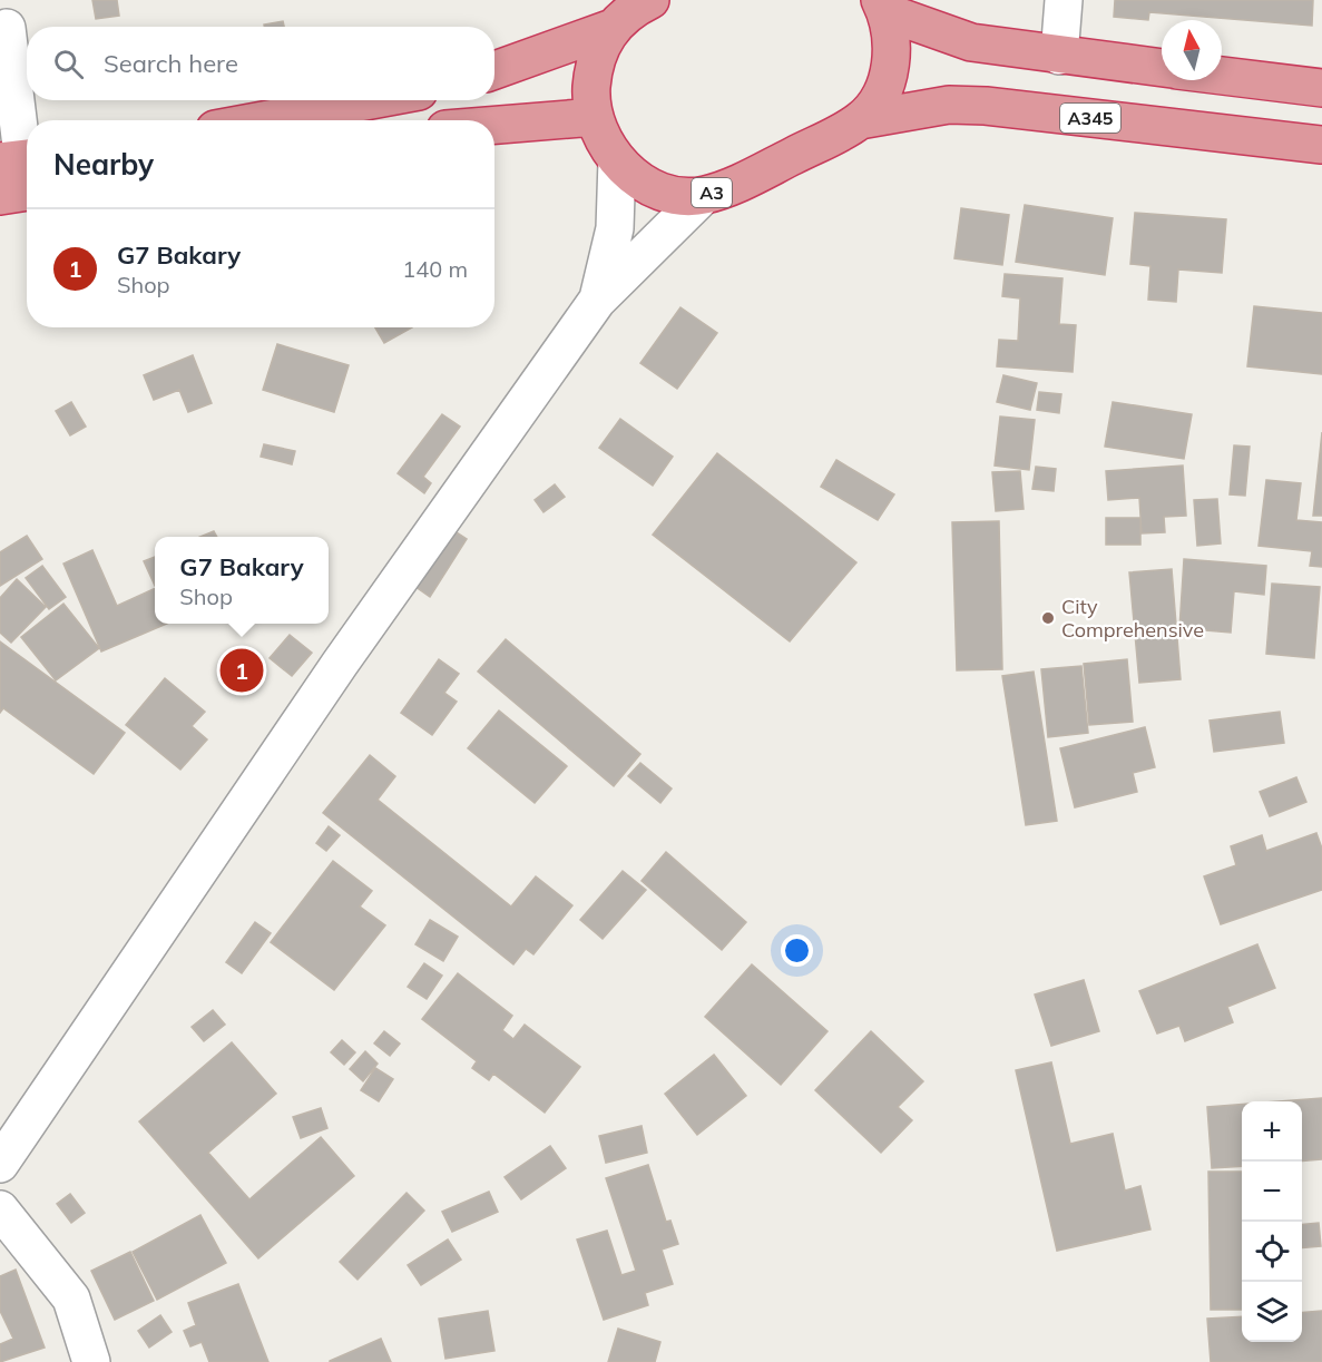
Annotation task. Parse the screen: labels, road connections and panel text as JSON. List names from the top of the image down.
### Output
{
  "streets": {
    "highway": ["A345", "A3"]
  },
  "crossings": [
    ["A345", "A3"]
  ],
  "places": ["City Comprehensive"],
  "north": "top",
  "page": {
    "search": "Search here",
    "heading": "Nearby",
    "list": [
      {
        "mark": "1",
        "name": "G7 Bakary",
        "note": "Shop",
        "value": "140 m"
      }
    ],
    "popup": ["G7 Bakary", "Shop"],
    "pins": "1",
    "map_buttons": ["+", "−"]
  }
}
